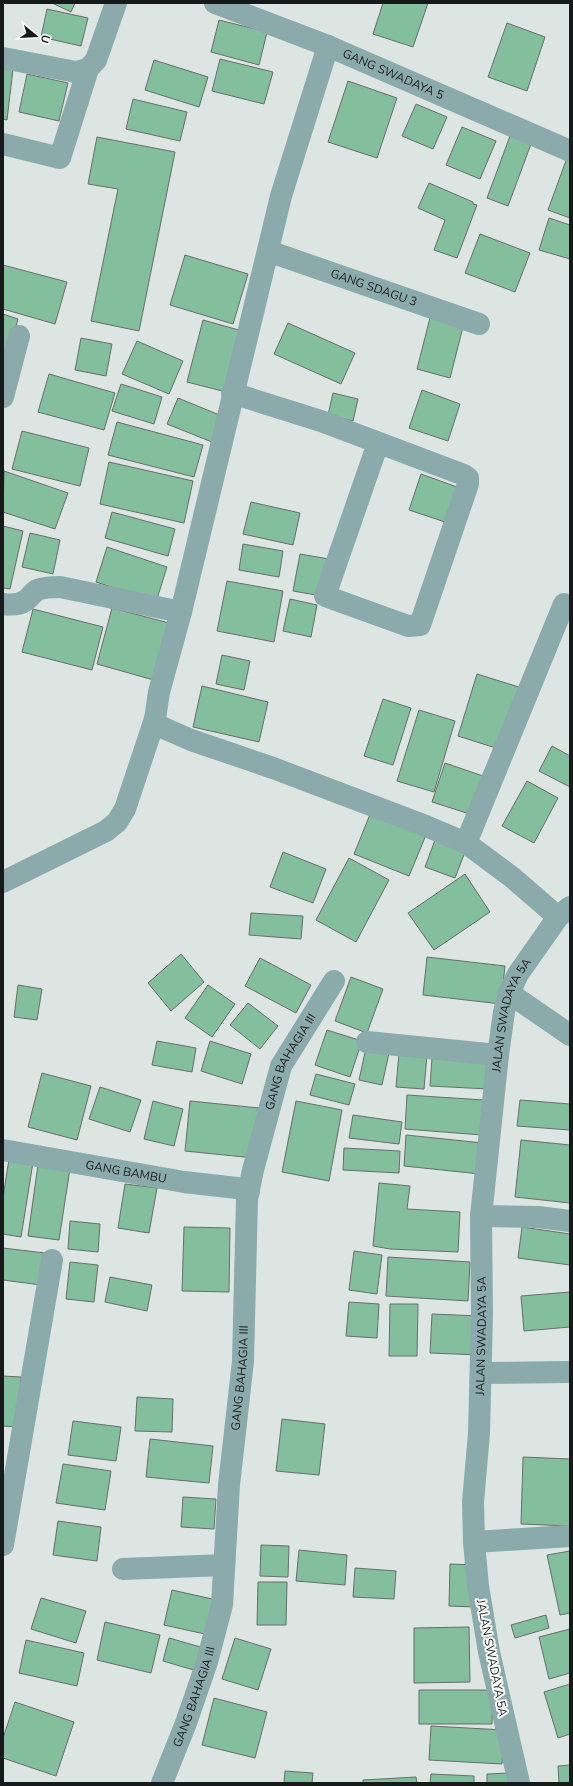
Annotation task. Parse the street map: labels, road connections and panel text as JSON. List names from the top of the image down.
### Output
{
  "streets": {
    "street": [
      "GANG SWADAYA 5",
      "GANG SDAGU 3",
      "JALAN SWADAYA 5A",
      "GANG BAHAGIA III",
      "GANG BAMBU"
    ]
  },
  "crossings": [
    ["GANG BAHAGIA III", "GANG BAMBU"]
  ],
  "north": "right"
}
